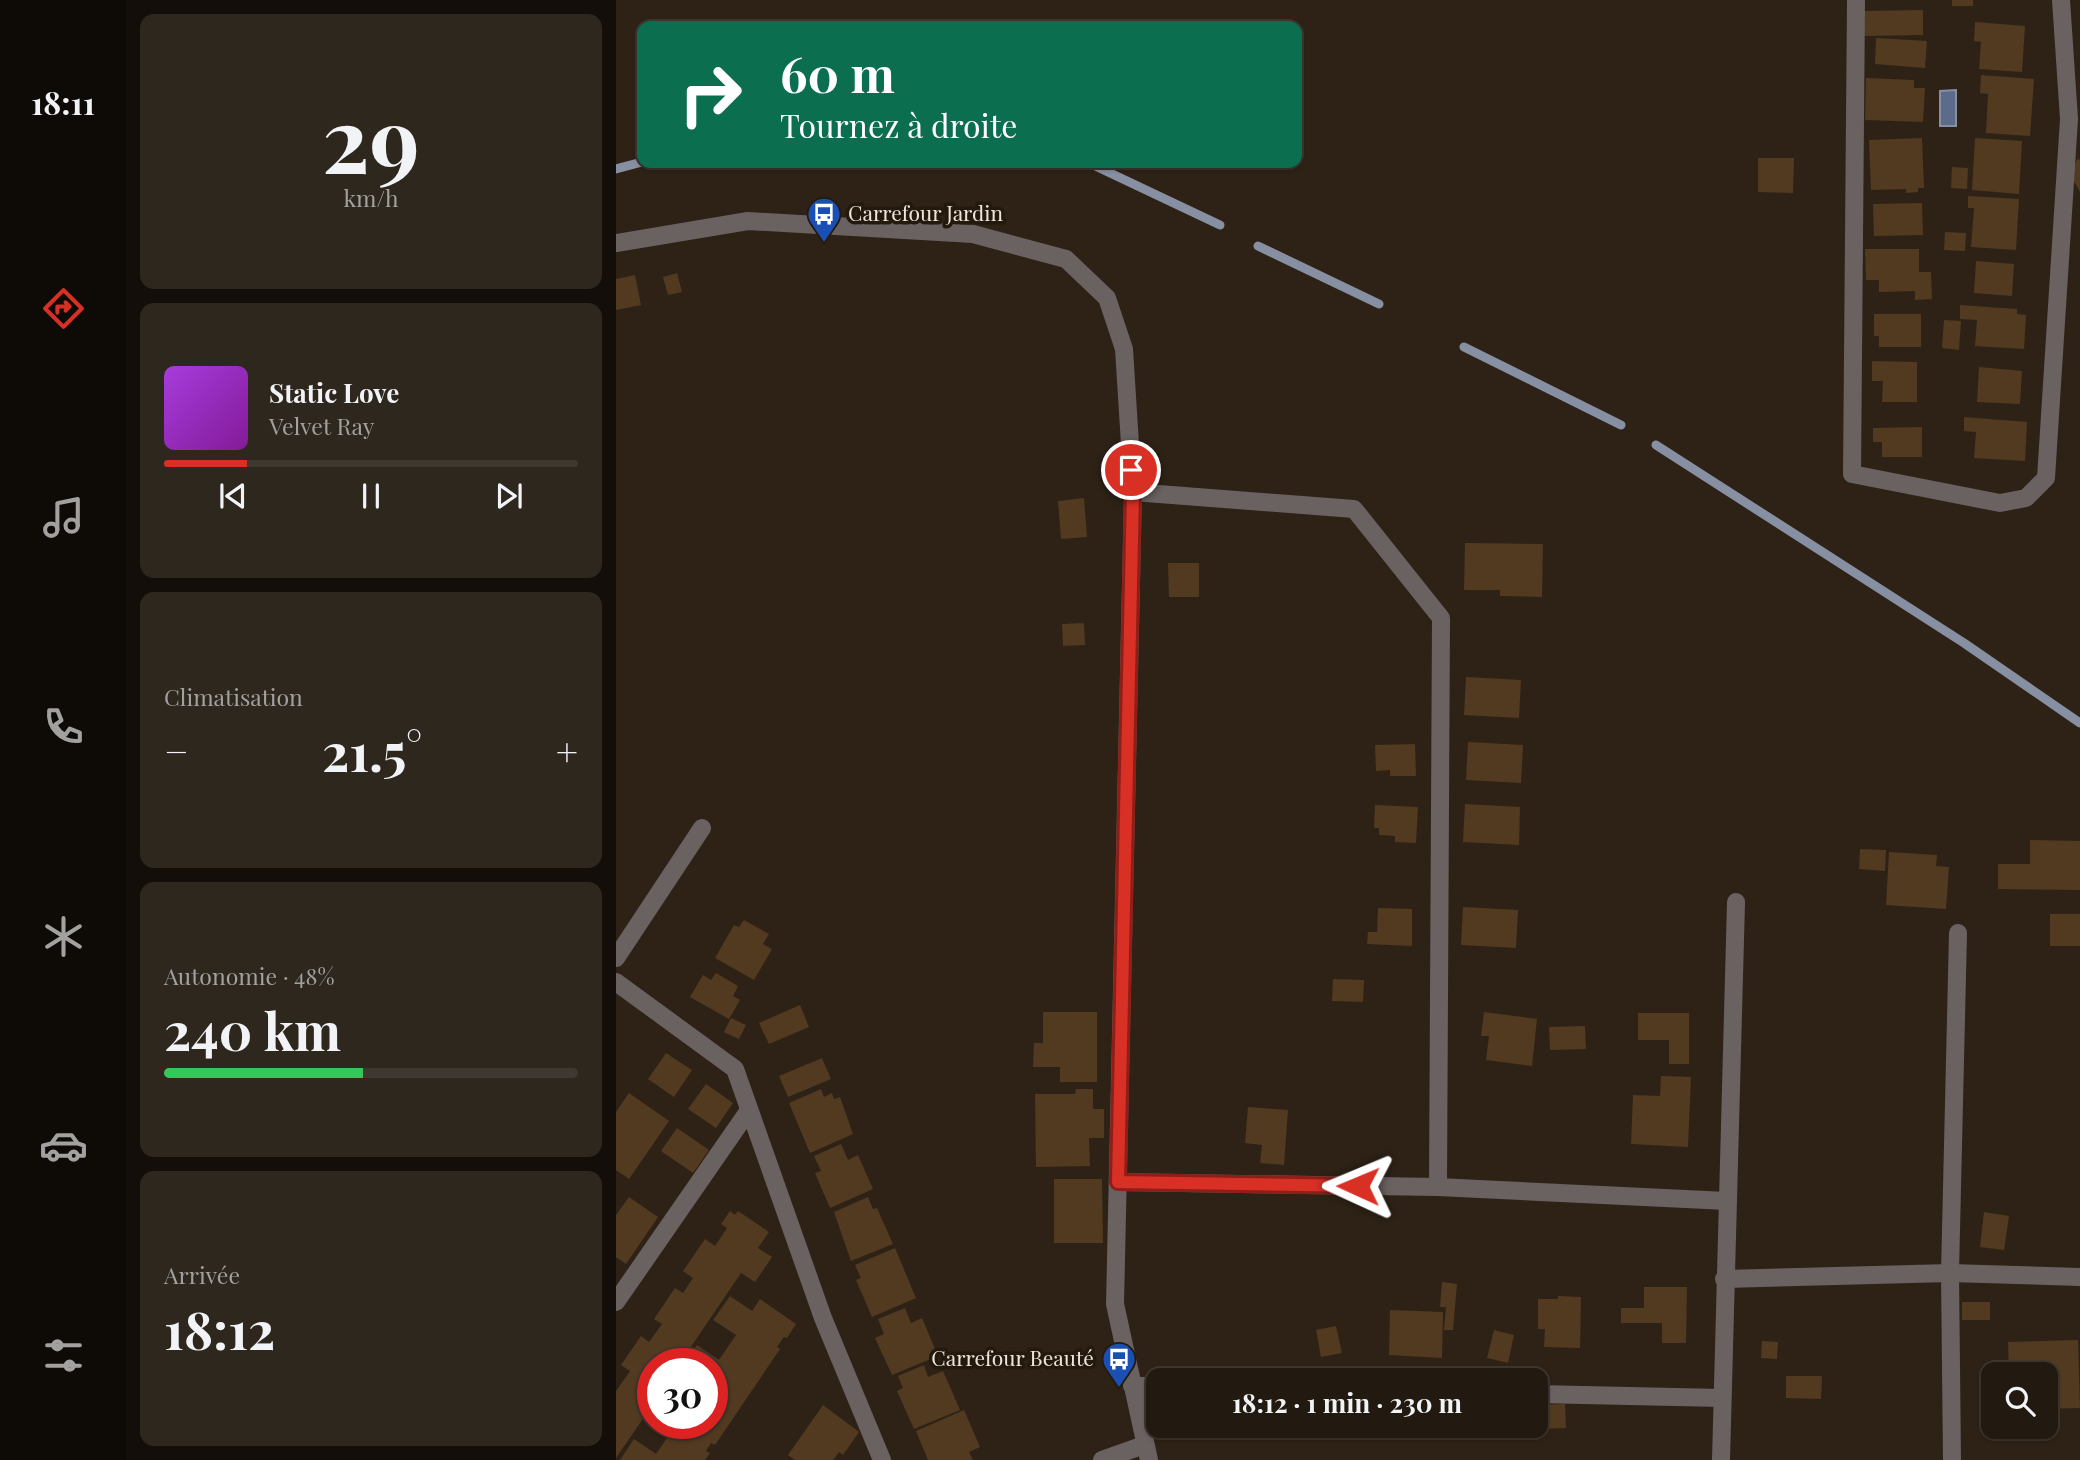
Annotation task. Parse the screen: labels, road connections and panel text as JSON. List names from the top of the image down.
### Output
{
  "places": {
    "bus stop": ["Carrefour Jardin", "Carrefour Beauté"]
  },
  "page": {
    "tabs": "18:11",
    "tile": [
      ["29", "km/h"],
      "Climatisation",
      ["Autonomie · 48%", "240 km"],
      ["Arrivée", "18:12"]
    ],
    "turn": ["60 m", "Tournez à droite"],
    "song": ["Static Love", "Velvet Ray"],
    "heat": ["−", "21.5°", "+"],
    "limit": "30",
    "trip": "18:12 · 1 min · 230 m"
  }
}
